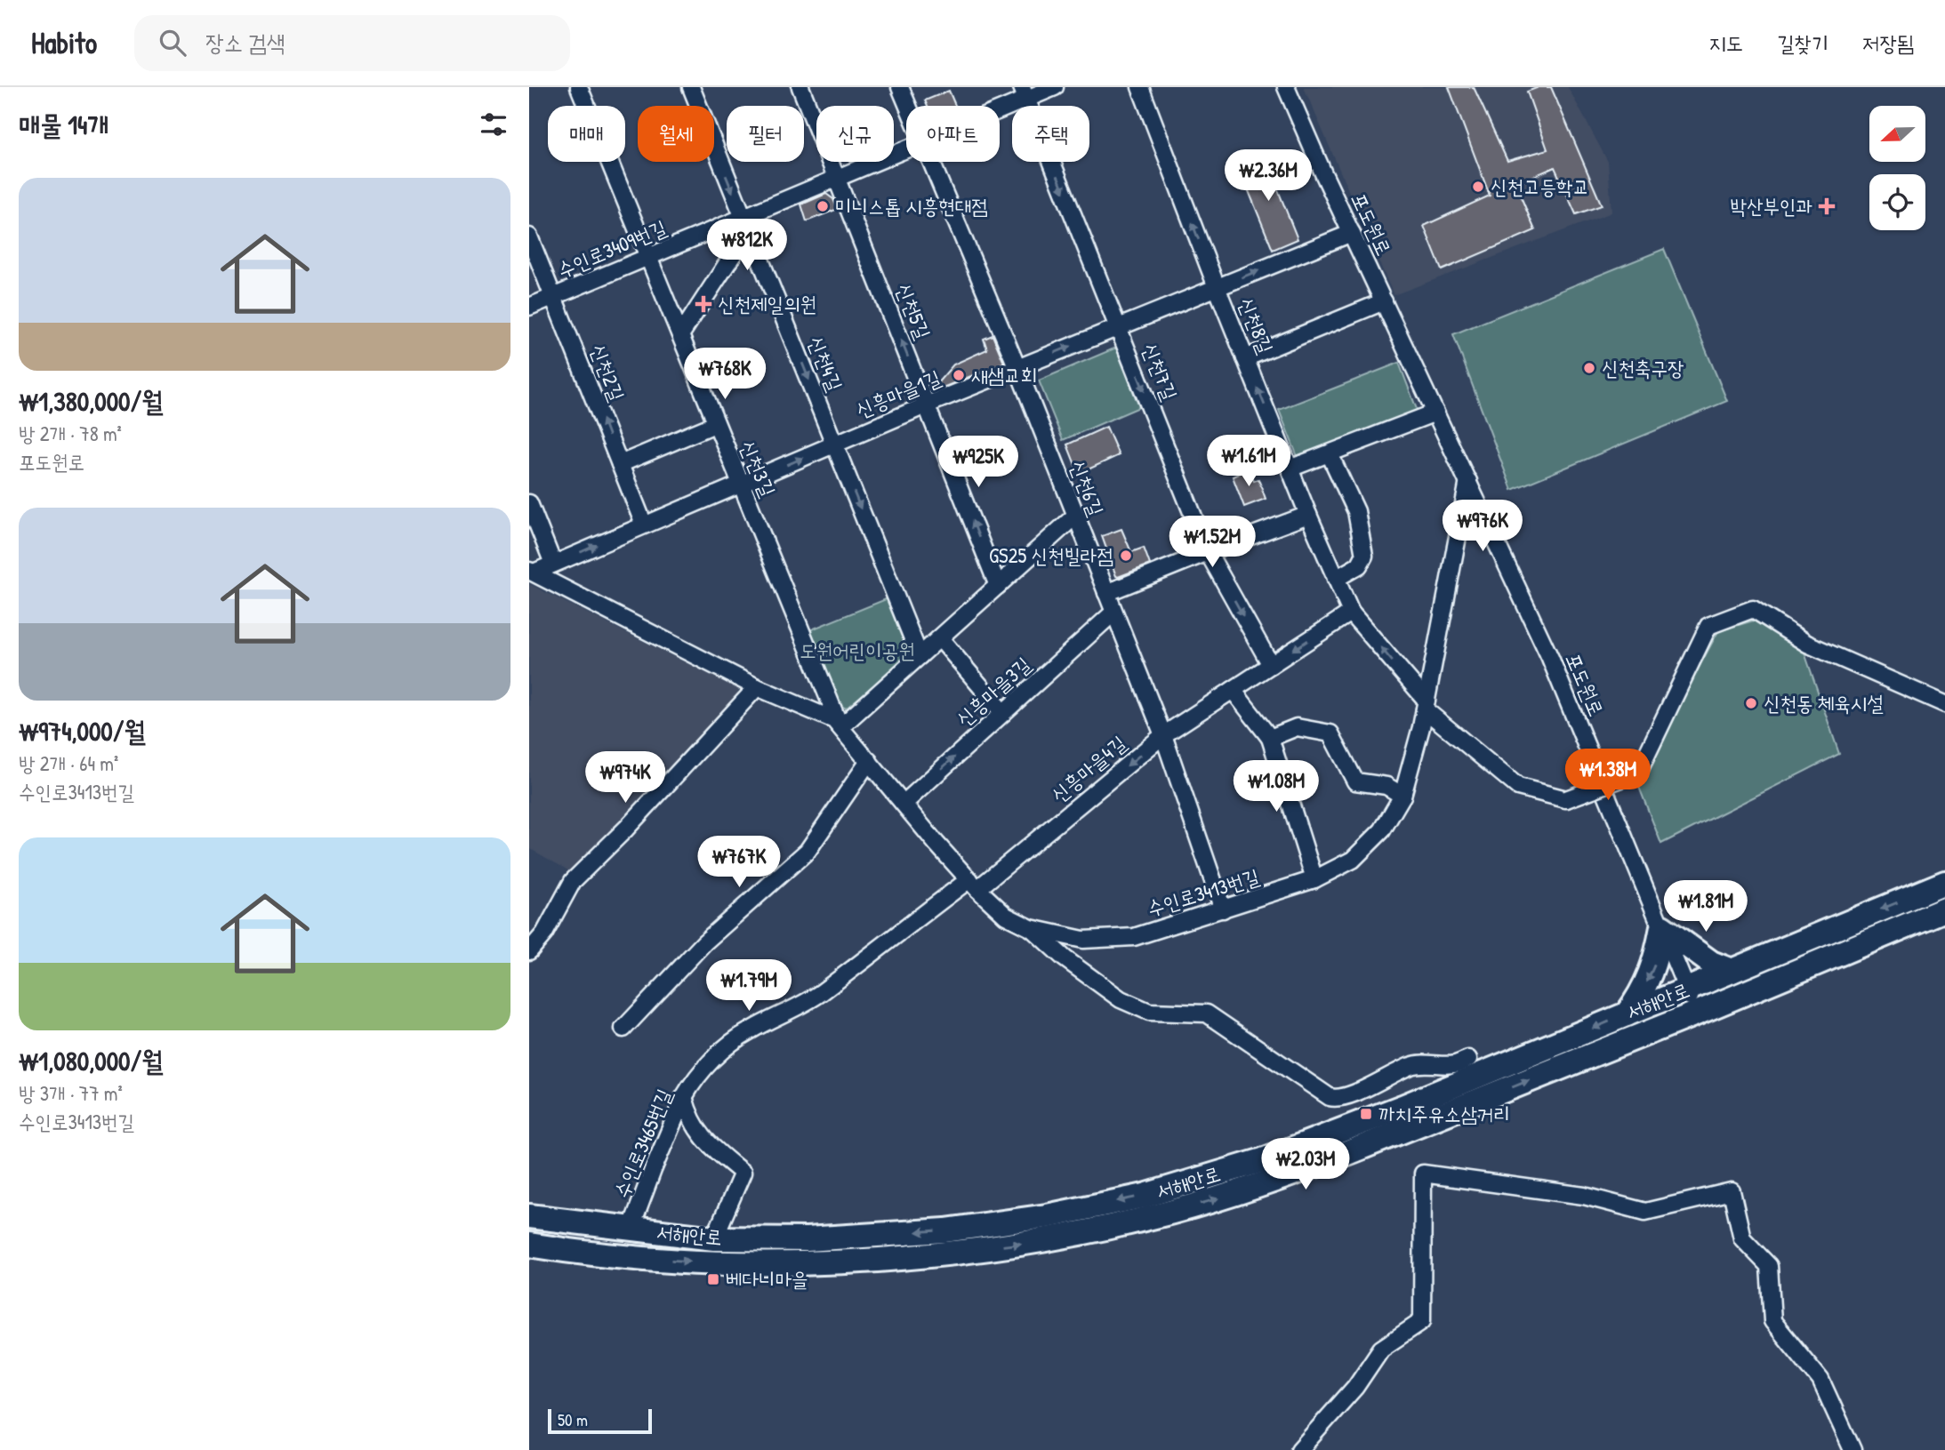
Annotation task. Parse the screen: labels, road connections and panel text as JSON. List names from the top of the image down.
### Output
{
  "streets": {
    "main road": ["서해안로"],
    "street": [
      "포도원로",
      "수인로3409번길",
      "신천5길",
      "신천8길",
      "신천4길",
      "신천7길",
      "신천2길",
      "신흥마을1길",
      "신천3길",
      "신천6길",
      "신흥마을3길",
      "신흥마을4길",
      "수인로3413번길",
      "수인로3465번길"
    ]
  },
  "crossings": [
    ["포도원로", "신흥마을1길"],
    ["포도원로", "수인로3413번길"],
    ["포도원로", "서해안로"],
    ["수인로3409번길", "신천5길"],
    ["수인로3409번길", "신천4길"],
    ["수인로3409번길", "신천7길"],
    ["수인로3409번길", "신천2길"],
    ["수인로3409번길", "신천3길"],
    ["신천5길", "신흥마을1길"],
    ["신천8길", "신흥마을1길"],
    ["신천8길", "신흥마을4길"],
    ["신천8길", "수인로3413번길"],
    ["신천4길", "신흥마을1길"],
    ["신천7길", "신흥마을1길"],
    ["신천7길", "신흥마을4길"],
    ["신천2길", "신흥마을1길"],
    ["신흥마을1길", "신천3길"],
    ["신흥마을1길", "신천6길"],
    ["신흥마을1길", "수인로3413번길"],
    ["신천3길", "수인로3413번길"],
    ["신천6길", "신흥마을3길"],
    ["신천6길", "신흥마을4길"],
    ["신천6길", "수인로3413번길"],
    ["신흥마을3길", "수인로3413번길"],
    ["신흥마을4길", "수인로3413번길"],
    ["신흥마을4길", "수인로3465번길"],
    ["수인로3413번길", "수인로3465번길"],
    ["서해안로", "수인로3465번길"]
  ],
  "one_way": [
    "신천5길",
    "신천4길",
    "신천7길",
    "신천2길",
    "신흥마을4길"
  ],
  "parks": ["도원어린이공원"],
  "places": {
    "other": [
      "신천고등학교",
      "미니스톱 시흥현대점",
      "신천축구장",
      "새샘교회",
      "GS25 신천빌라점",
      "신천동 체육시설"
    ],
    "health": ["박산부인과", "신천제일의원"],
    "transit": ["까치주유소삼거리", "베다니마을"]
  },
  "scale_bar": "50 m",
  "north": "left",
  "page": {
    "header": "Habito",
    "search": "장소 검색",
    "nav": ["지도", "길찾기", "저장됨"],
    "heading": "매물 14개",
    "chip": [
      "매매",
      "월세",
      "필터",
      "신규",
      "아파트",
      "주택"
    ],
    "price": [
      "₩2.36M",
      "₩812K",
      "₩768K",
      "₩1.61M",
      "₩925K",
      "₩976K",
      "₩1.52M",
      "₩1.38M",
      "₩974K",
      "₩1.08M",
      "₩767K",
      "₩1.81M",
      "₩1.79M",
      "₩2.03M"
    ],
    "list": [
      {
        "name": "₩1,380,000/월",
        "note": "방 2개 · 78 m² · 포도원로"
      },
      {
        "name": "₩974,000/월",
        "note": "방 2개 · 64 m² · 수인로3413번길"
      },
      {
        "name": "₩1,080,000/월",
        "note": "방 3개 · 77 m² · 수인로3413번길"
      }
    ],
    "scale": "50 m"
  }
}
